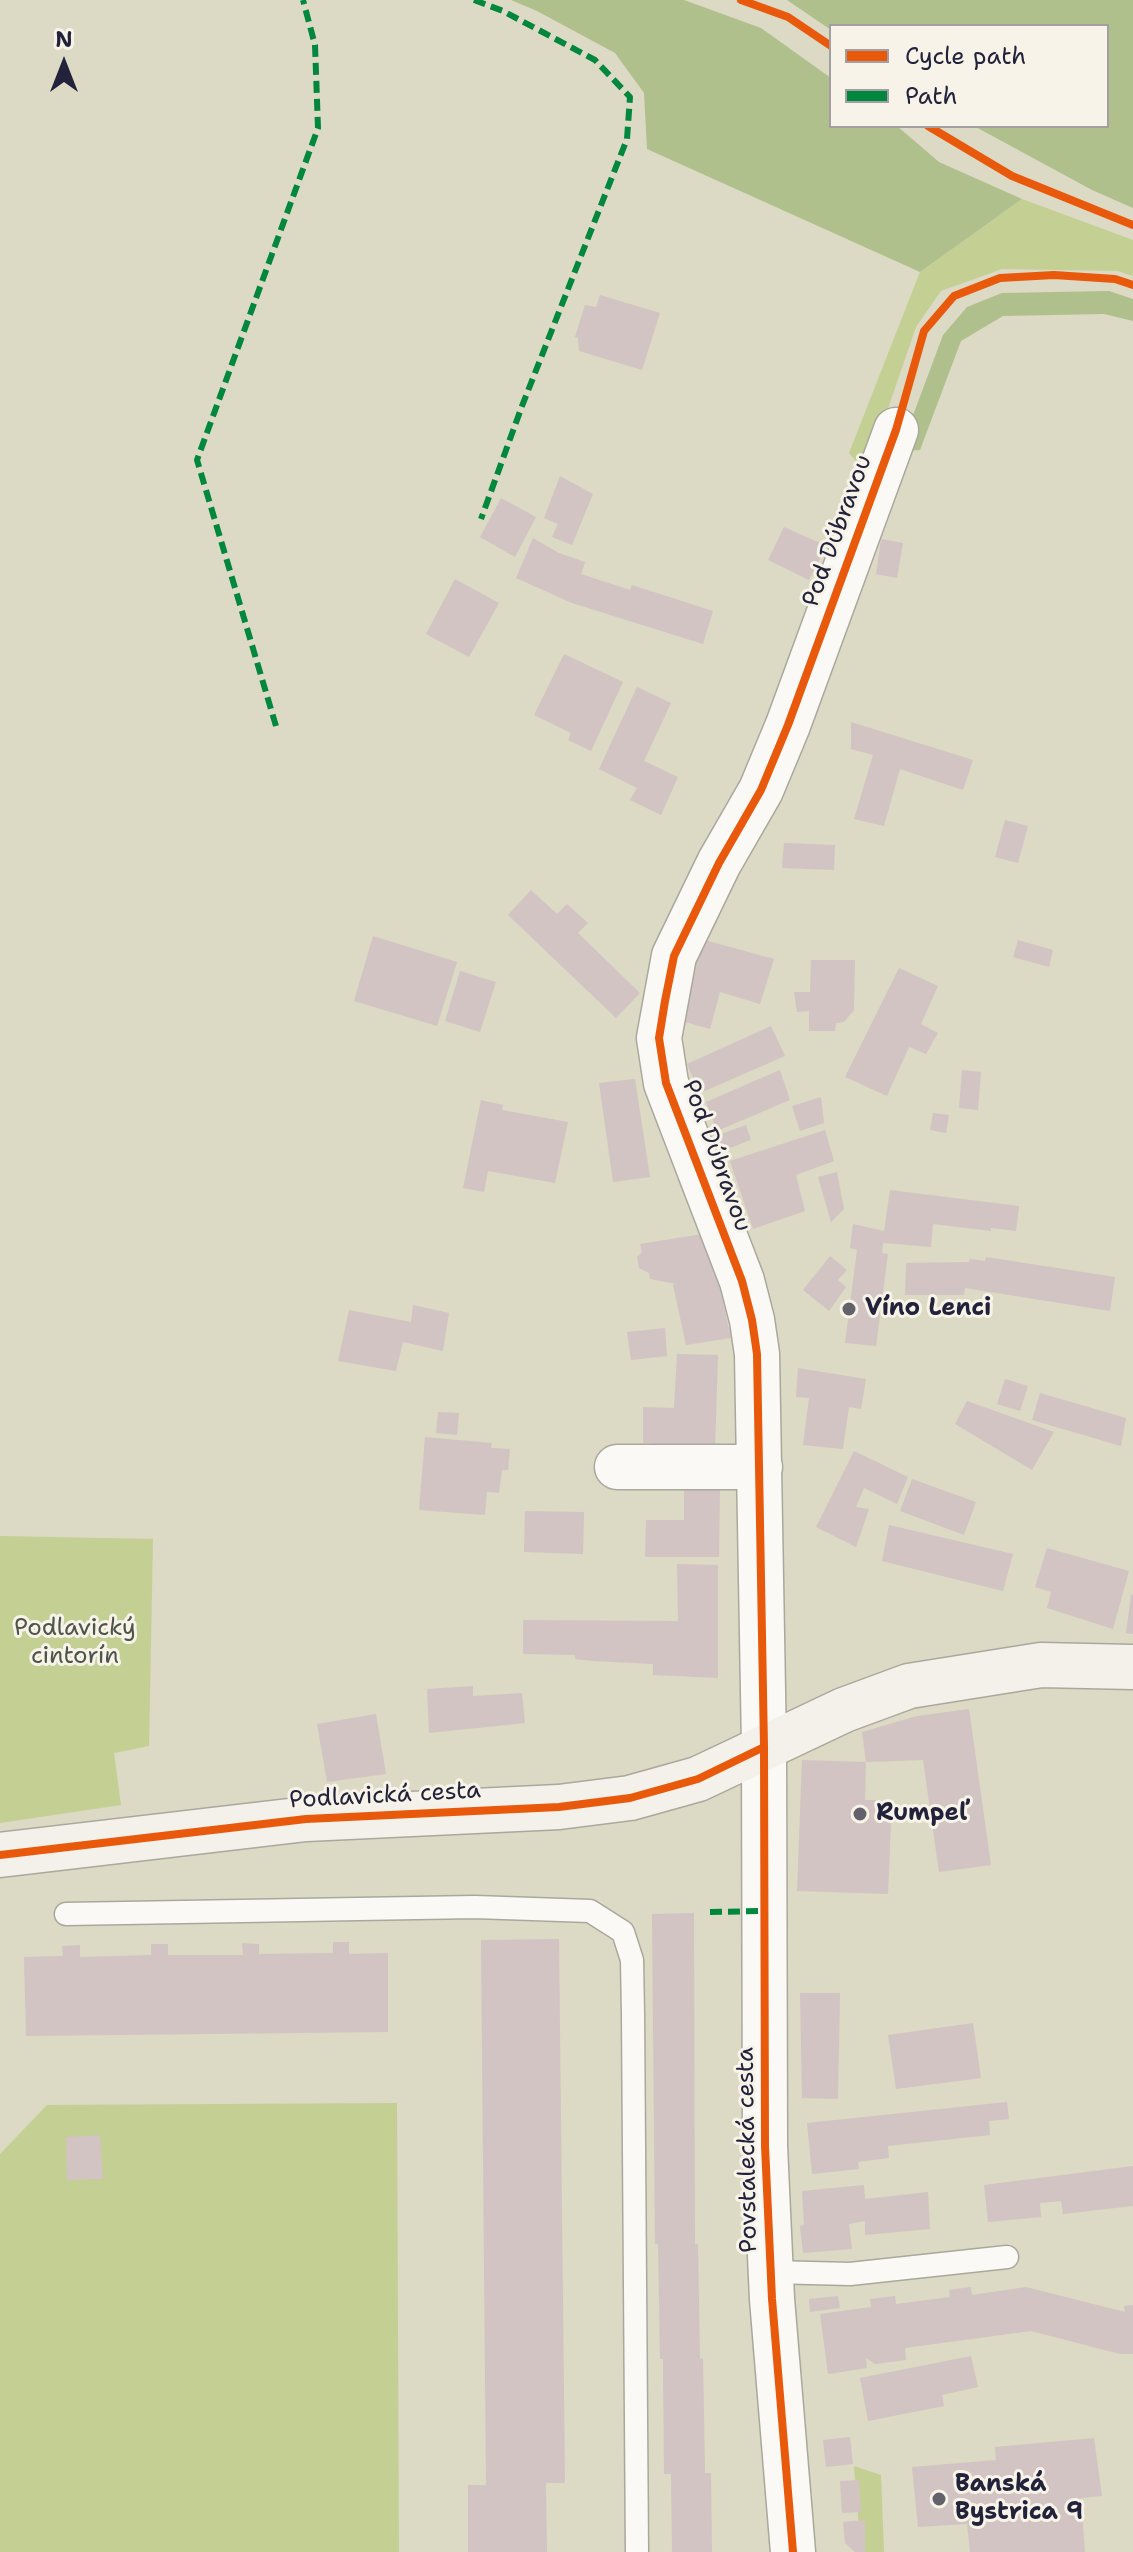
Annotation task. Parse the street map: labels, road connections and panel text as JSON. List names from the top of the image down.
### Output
{
  "streets": {
    "main road": ["Podlavická cesta"],
    "street": ["Pod Dúbravou", "Povstalecká cesta"]
  },
  "crossings": [
    ["Pod Dúbravou", "Podlavická cesta"],
    ["Pod Dúbravou", "Povstalecká cesta"],
    ["Podlavická cesta", "Povstalecká cesta"]
  ],
  "parks": ["Podlavický cintorín"],
  "places": ["Víno Lenci", "Rumpeľ", "Banská Bystrica 9"],
  "legend": ["Cycle path", "Path"],
  "north": "top"
}
